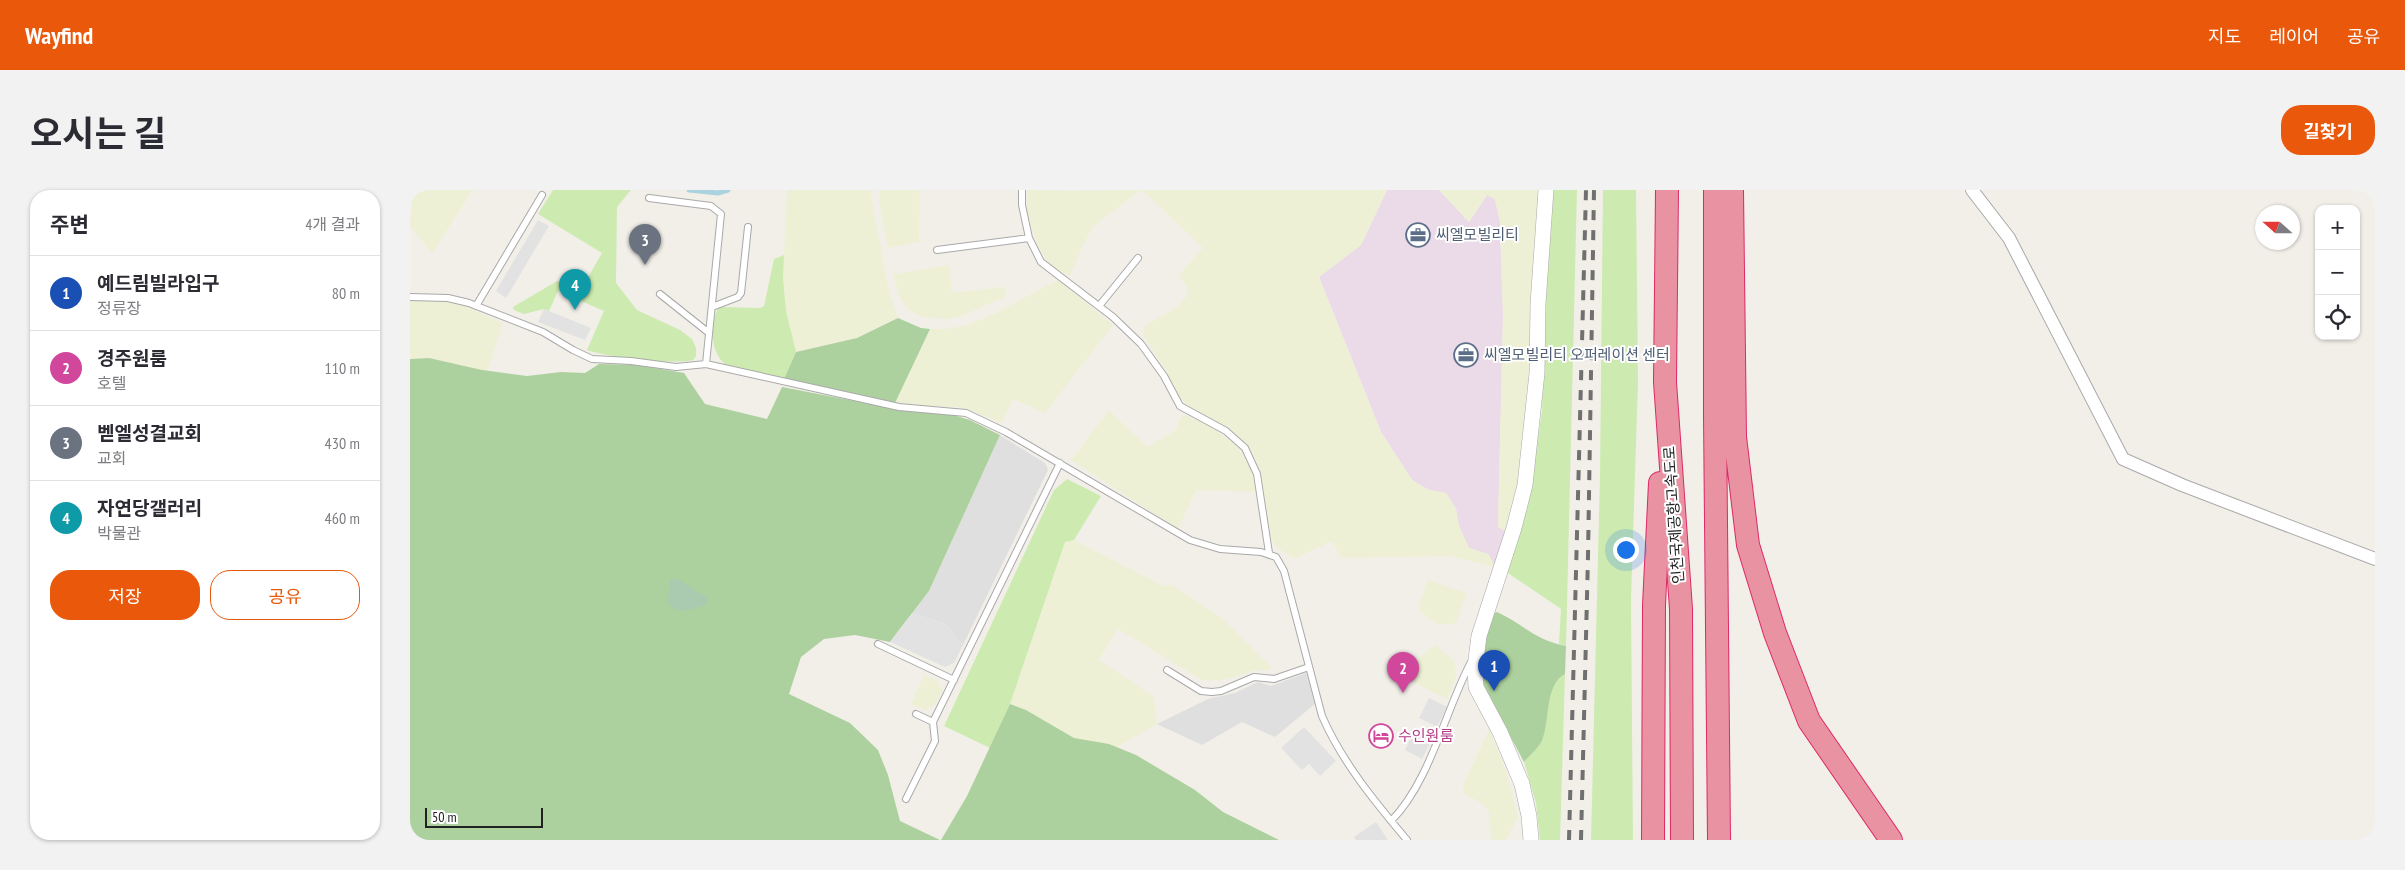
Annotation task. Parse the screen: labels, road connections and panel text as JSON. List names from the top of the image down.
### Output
{
  "streets": {
    "highway": ["인천국제공항고속도로"]
  },
  "places": {
    "office": ["씨엘모빌리티", "씨엘모빌리티 오퍼레이션 센터"],
    "hotel": ["수인원룸"]
  },
  "scale_bar": "50 m",
  "north": "left",
  "page": {
    "header": "Wayfind",
    "nav": ["지도", "레이어", "공유"],
    "title": "오시는 길",
    "buttons": [
      "길찾기",
      ["저장", "공유"]
    ],
    "heading": ["주변", "4개 결과"],
    "map_buttons": ["+", "−"],
    "pins": [
      "3",
      "4",
      "1",
      "2"
    ],
    "list": [
      {
        "mark": "1",
        "name": "예드림빌라입구",
        "note": "정류장",
        "value": "80 m"
      },
      {
        "mark": "2",
        "name": "경주원룸",
        "note": "호텔",
        "value": "110 m"
      },
      {
        "mark": "3",
        "name": "벧엘성결교회",
        "note": "교회",
        "value": "430 m"
      },
      {
        "mark": "4",
        "name": "자연당갤러리",
        "note": "박물관",
        "value": "460 m"
      }
    ],
    "scale": "50 m"
  }
}
